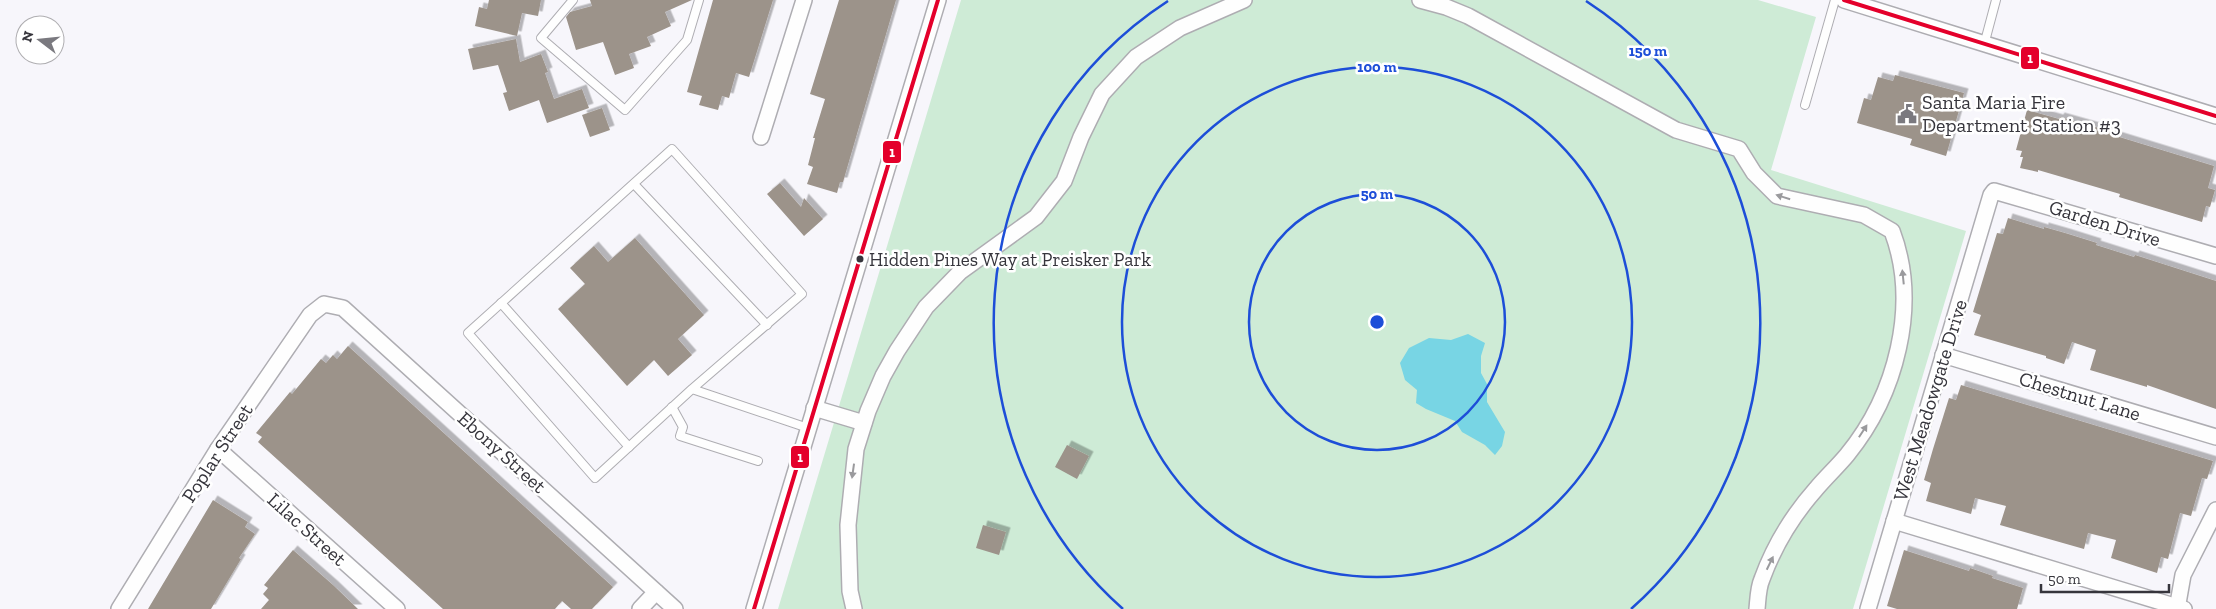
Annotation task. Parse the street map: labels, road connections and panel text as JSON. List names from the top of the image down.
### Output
{
  "streets": {
    "street": [
      "Garden Drive",
      "Chestnut Lane",
      "West Meadowgate Drive",
      "Ebony Street",
      "Poplar Street",
      "Lilac Street"
    ]
  },
  "crossings": [
    ["Garden Drive", "West Meadowgate Drive"],
    ["Chestnut Lane", "West Meadowgate Drive"],
    ["Ebony Street", "Poplar Street"],
    ["Poplar Street", "Lilac Street"]
  ],
  "places": {
    "public building": ["Santa Maria Fire Department Station #3"],
    "other": ["Hidden Pines Way at Preisker Park"]
  },
  "lines": ["transit line 1"],
  "scale_bar": "50 m",
  "north": "left",
  "rings": ["150 m", "100 m", "50 m"]
}
